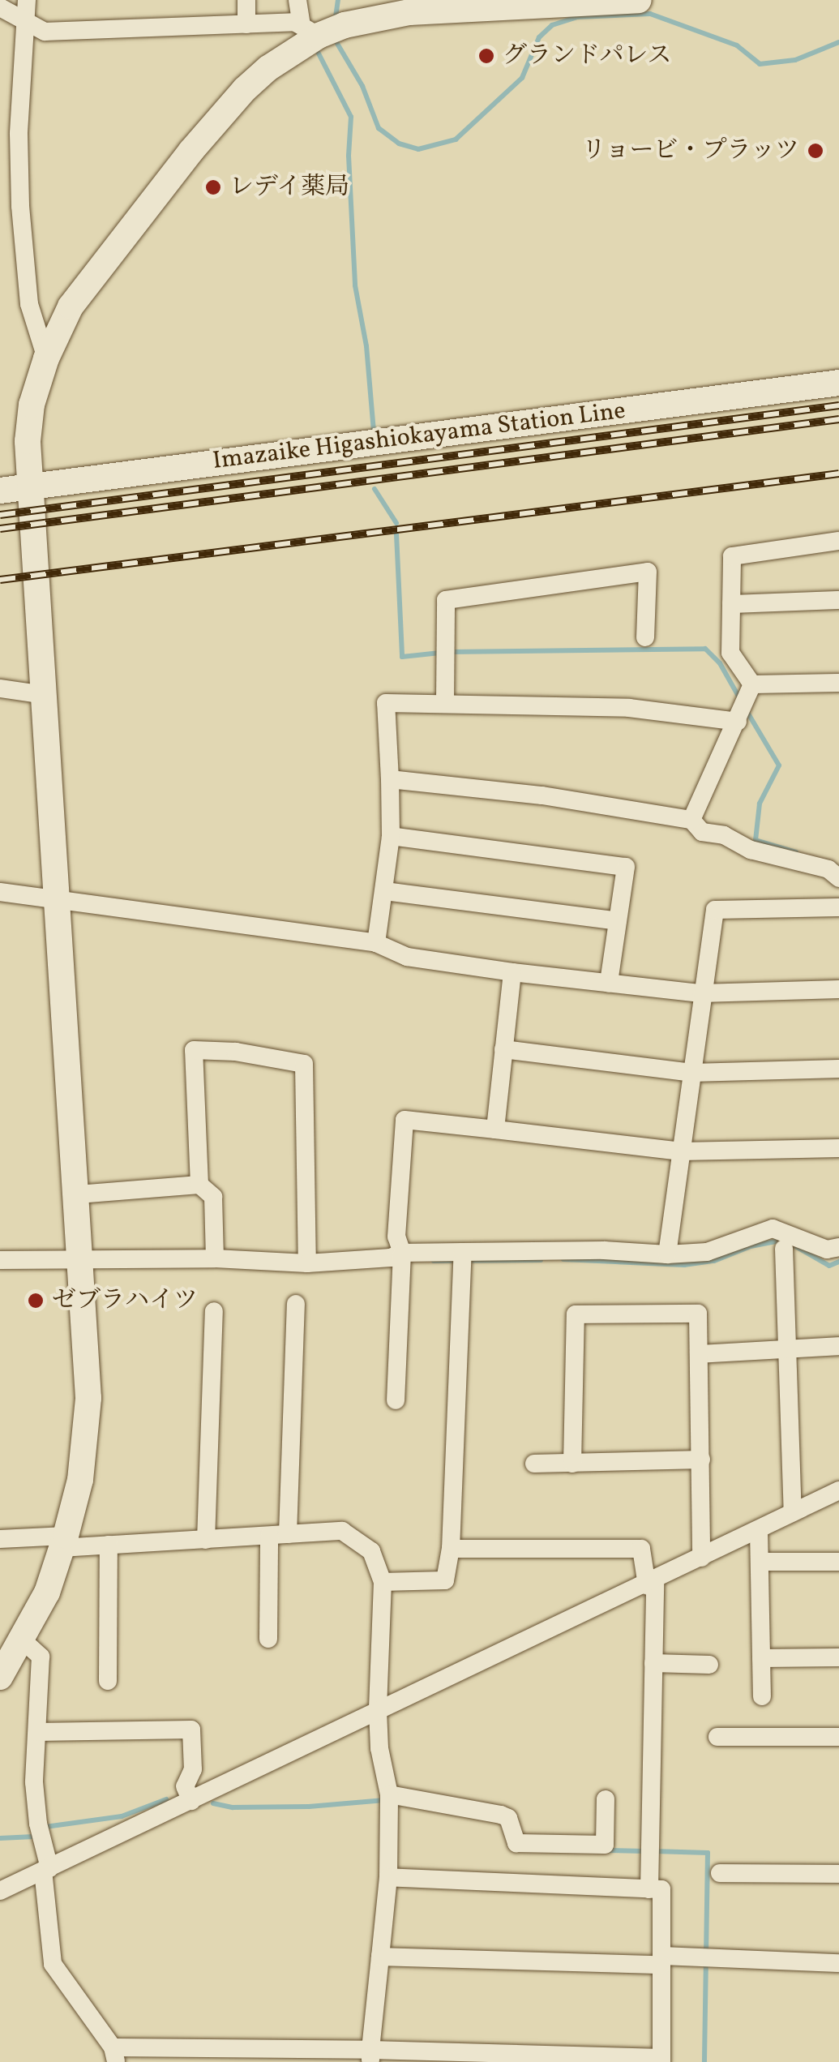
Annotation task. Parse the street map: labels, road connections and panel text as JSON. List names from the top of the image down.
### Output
{
  "streets": {
    "street": ["Imazaike Higashiokayama Station Line"]
  },
  "places": [
    "グランドパレス",
    "リョービ・プラッツ",
    "レデイ薬局",
    "ゼブラハイツ"
  ]
}
